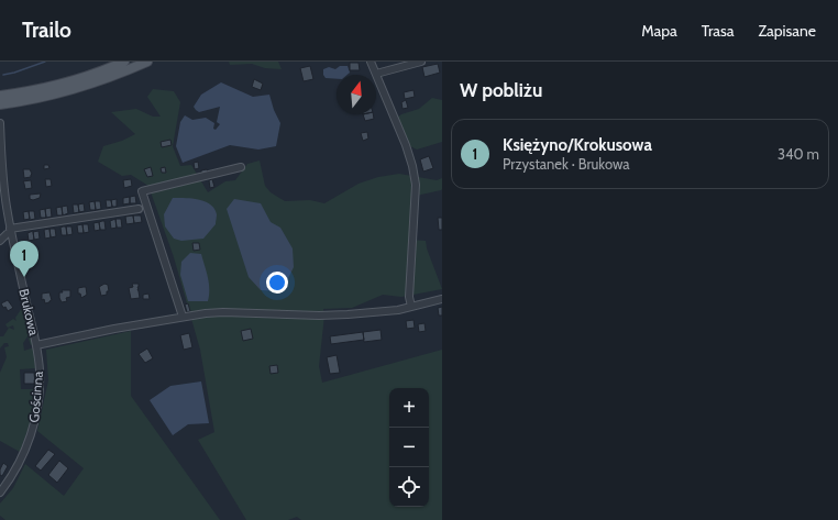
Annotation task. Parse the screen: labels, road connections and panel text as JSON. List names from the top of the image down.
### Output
{
  "streets": {
    "street": ["Brukowa", "Gościnna"]
  },
  "crossings": [
    ["Brukowa", "Gościnna"]
  ],
  "north": "top",
  "page": {
    "header": "Trailo",
    "nav": ["Mapa", "Trasa", "Zapisane"],
    "heading": "W pobliżu",
    "list": [
      {
        "mark": "1",
        "name": "Księżyno/Krokusowa",
        "note": "Przystanek · Brukowa",
        "value": "340 m"
      }
    ],
    "pins": "1",
    "map_buttons": ["+", "−"]
  }
}
